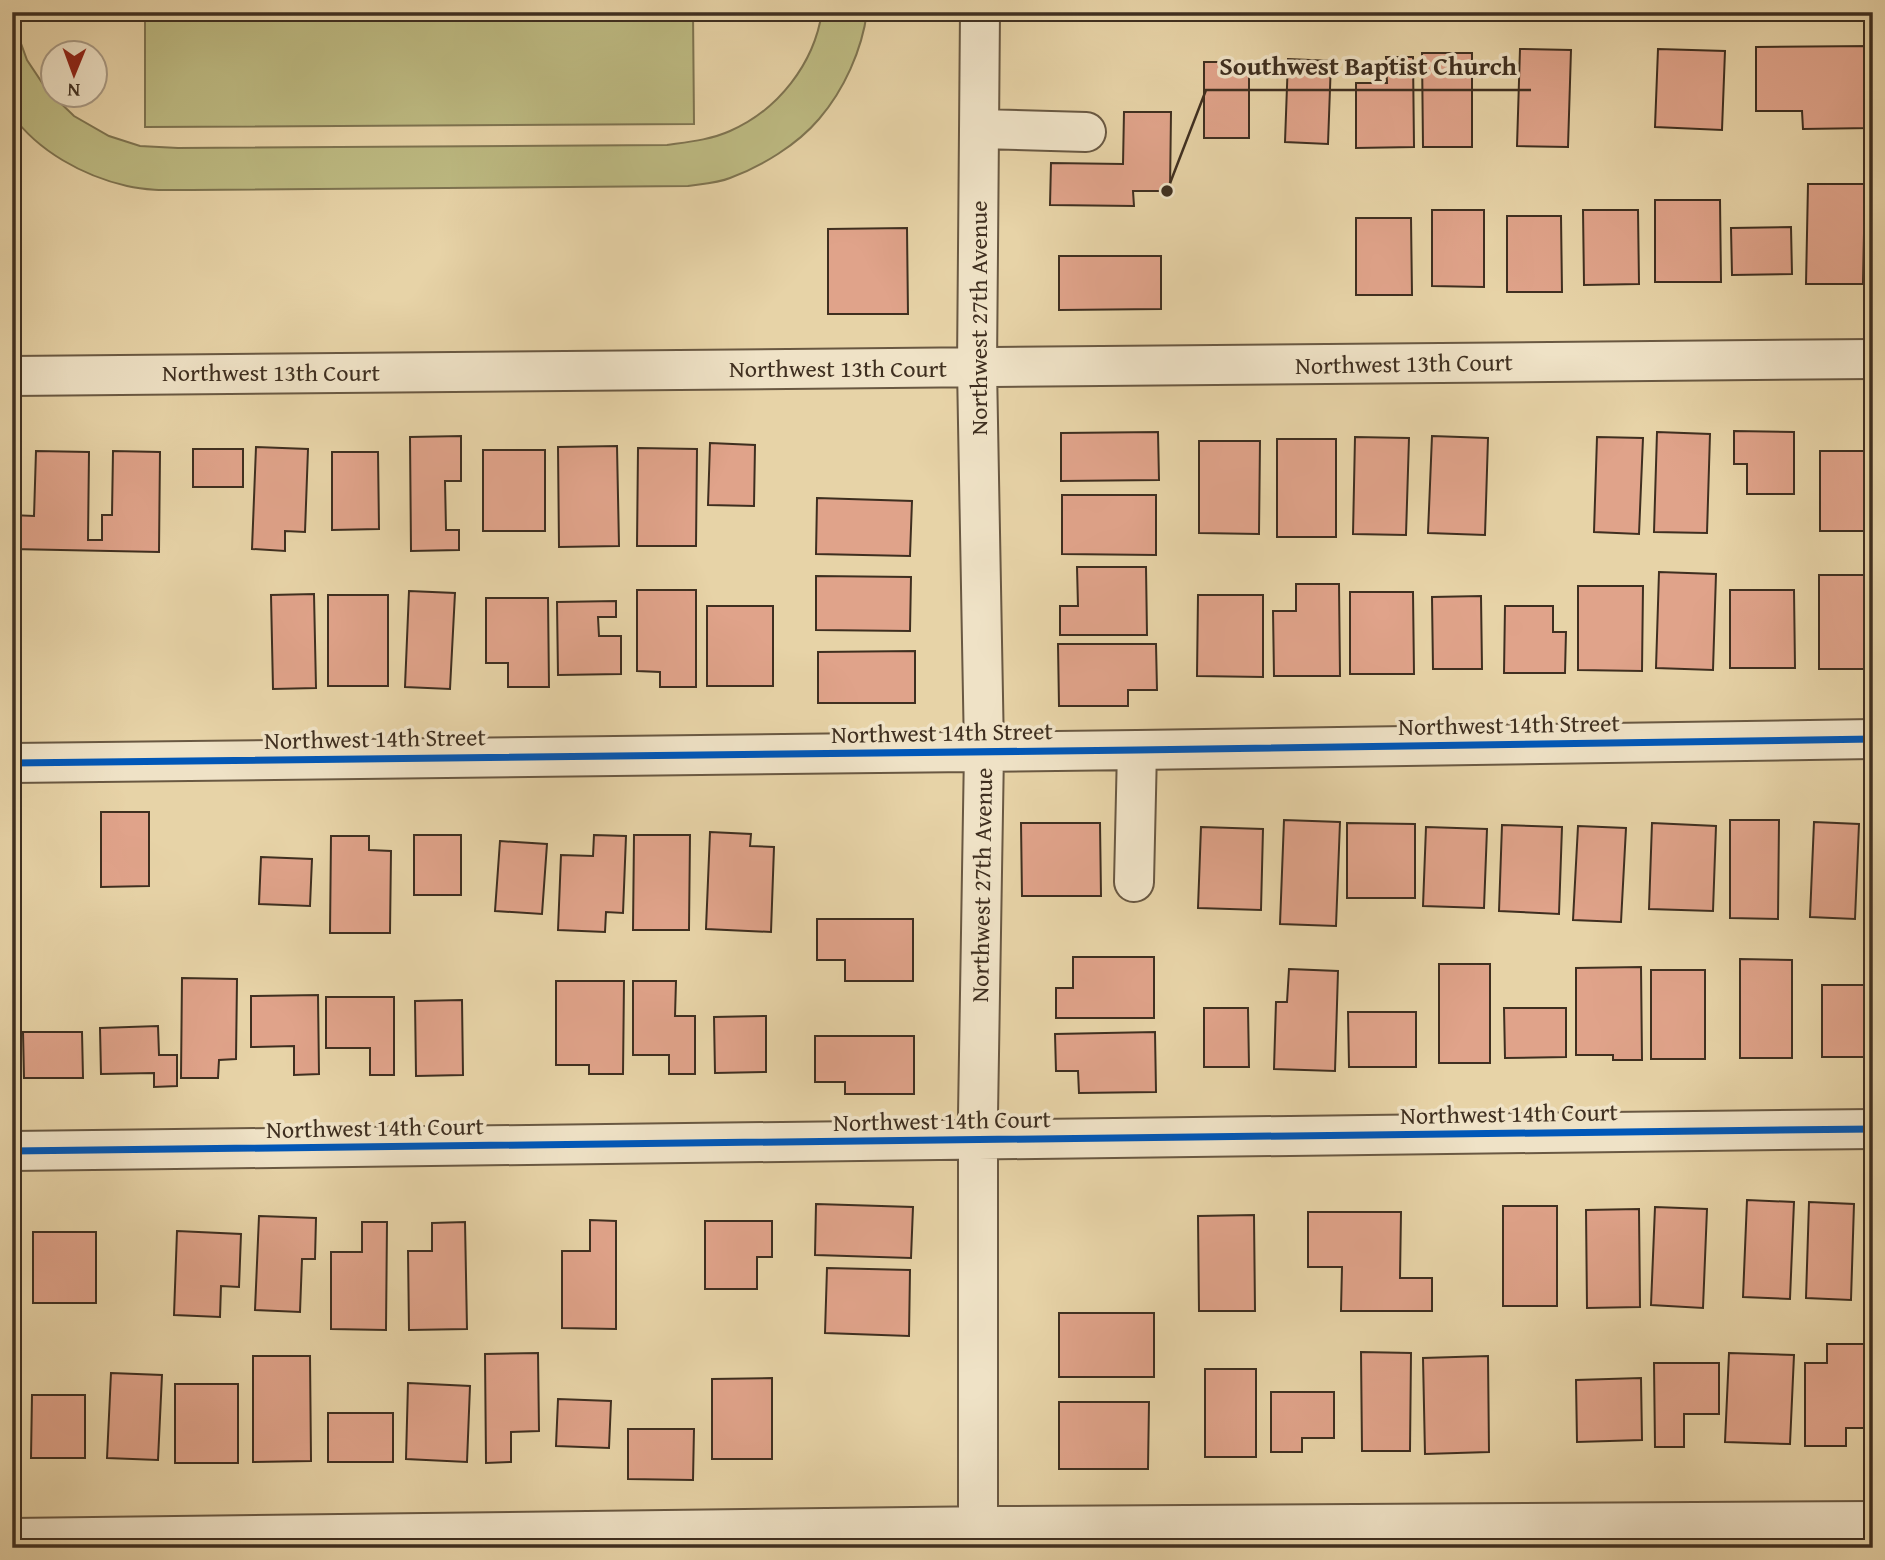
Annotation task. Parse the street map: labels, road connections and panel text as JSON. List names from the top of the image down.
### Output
{
  "streets": {
    "street": [
      "Northwest 27th Avenue",
      "Northwest 13th Court",
      "Northwest 14th Street",
      "Northwest 14th Court"
    ]
  },
  "crossings": [
    ["Northwest 27th Avenue", "Northwest 13th Court"],
    ["Northwest 27th Avenue", "Northwest 14th Street"],
    ["Northwest 27th Avenue", "Northwest 14th Court"]
  ],
  "places": ["Southwest Baptist Church"],
  "north": "bottom"
}
